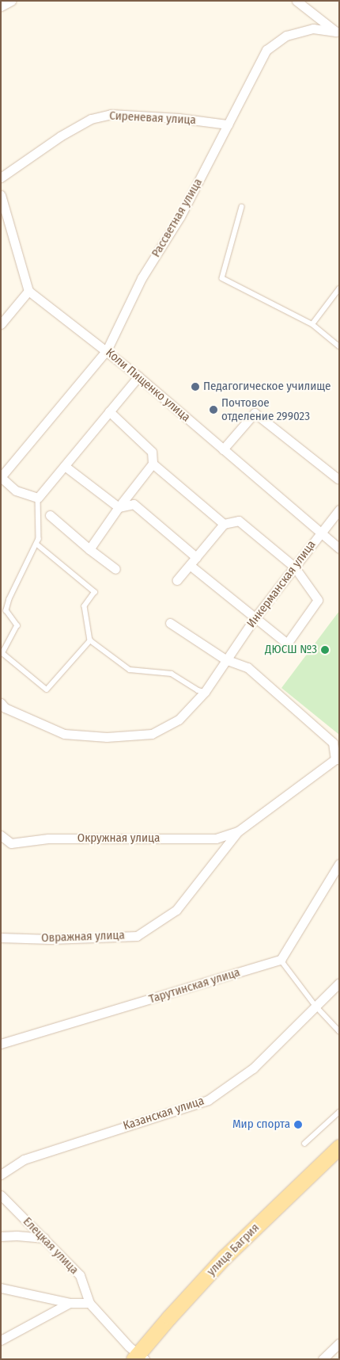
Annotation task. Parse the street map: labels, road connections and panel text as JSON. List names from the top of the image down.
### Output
{
  "streets": {
    "main road": ["улица Багрия"],
    "street": [
      "Сиреневая улица",
      "Рассветная улица",
      "Коли Пищенко улица",
      "Инкерманская улица",
      "Окружная улица",
      "Овражная улица",
      "Тарутинская улица",
      "Казанская улица",
      "Елецкая улица"
    ]
  },
  "crossings": [
    ["Сиреневая улица", "Рассветная улица"],
    ["Рассветная улица", "Коли Пищенко улица"],
    ["Коли Пищенко улица", "Инкерманская улица"],
    ["Окружная улица", "Овражная улица"],
    ["Елецкая улица", "улица Багрия"]
  ],
  "places": [
    "Педагогическое училище",
    "Почтовое отделение 299023",
    "ДЮСШ №3",
    "Мир спорта"
  ]
}
